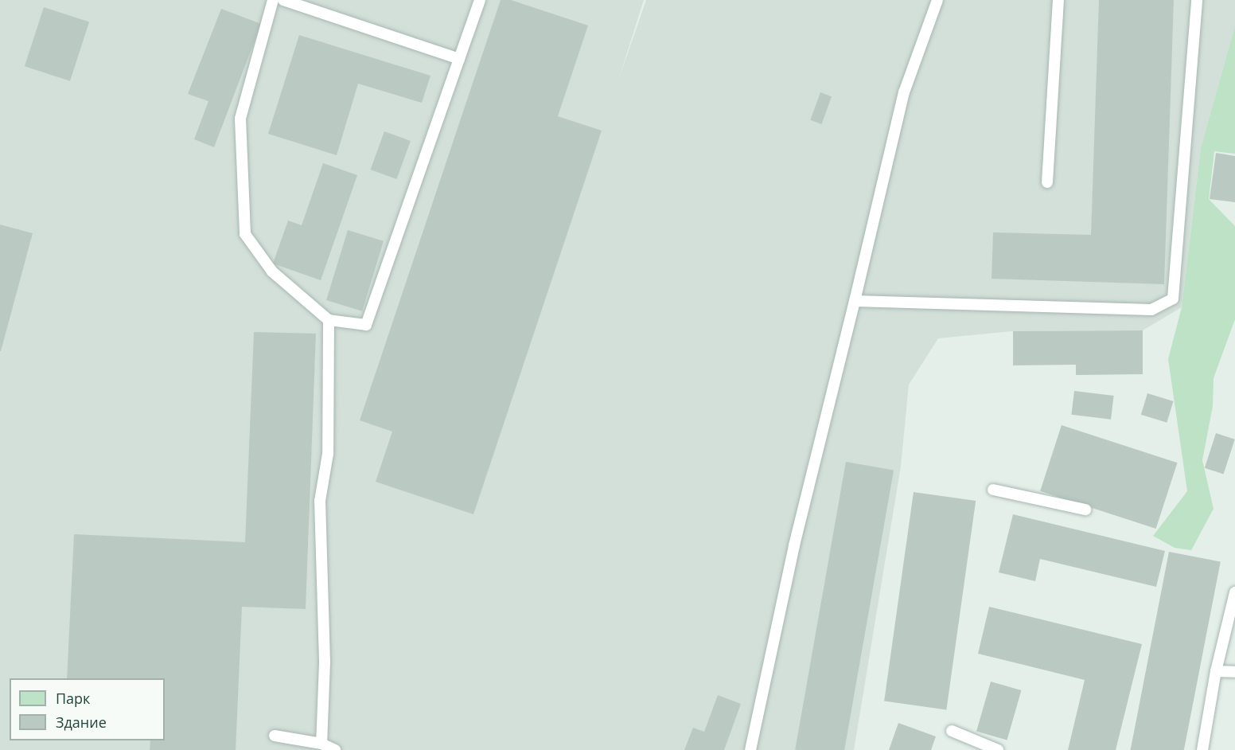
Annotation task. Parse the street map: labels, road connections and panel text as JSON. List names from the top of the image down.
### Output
{
  "legend": ["Парк", "Здание"]
}
